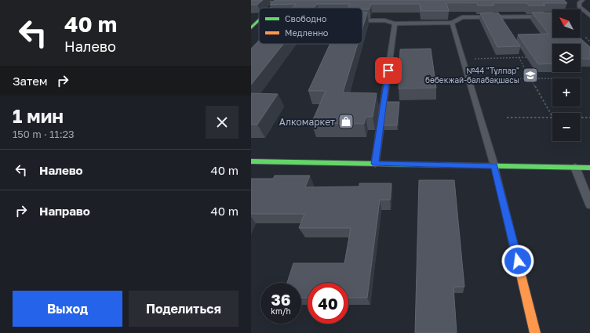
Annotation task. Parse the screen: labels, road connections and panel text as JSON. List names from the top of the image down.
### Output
{
  "places": {
    "school or university": ["№44 \"Тұлпар\" бөбекжай-балабақшасы"],
    "shop": ["Алкомаркет"]
  },
  "legend": ["Свободно", "Медленно"],
  "north": "top left",
  "page": {
    "turn": ["40 m", "Налево"],
    "map_buttons": ["+", "−"],
    "then": "Затем",
    "heading": ["1 мин", "150 m · 11:23"],
    "list": [
      {
        "name": "Налево",
        "value": "40 m"
      },
      {
        "name": "Направо",
        "value": "40 m"
      }
    ],
    "speed": "36 km/h",
    "limit": "40",
    "buttons": ["Выход", "Поделиться"]
  }
}
